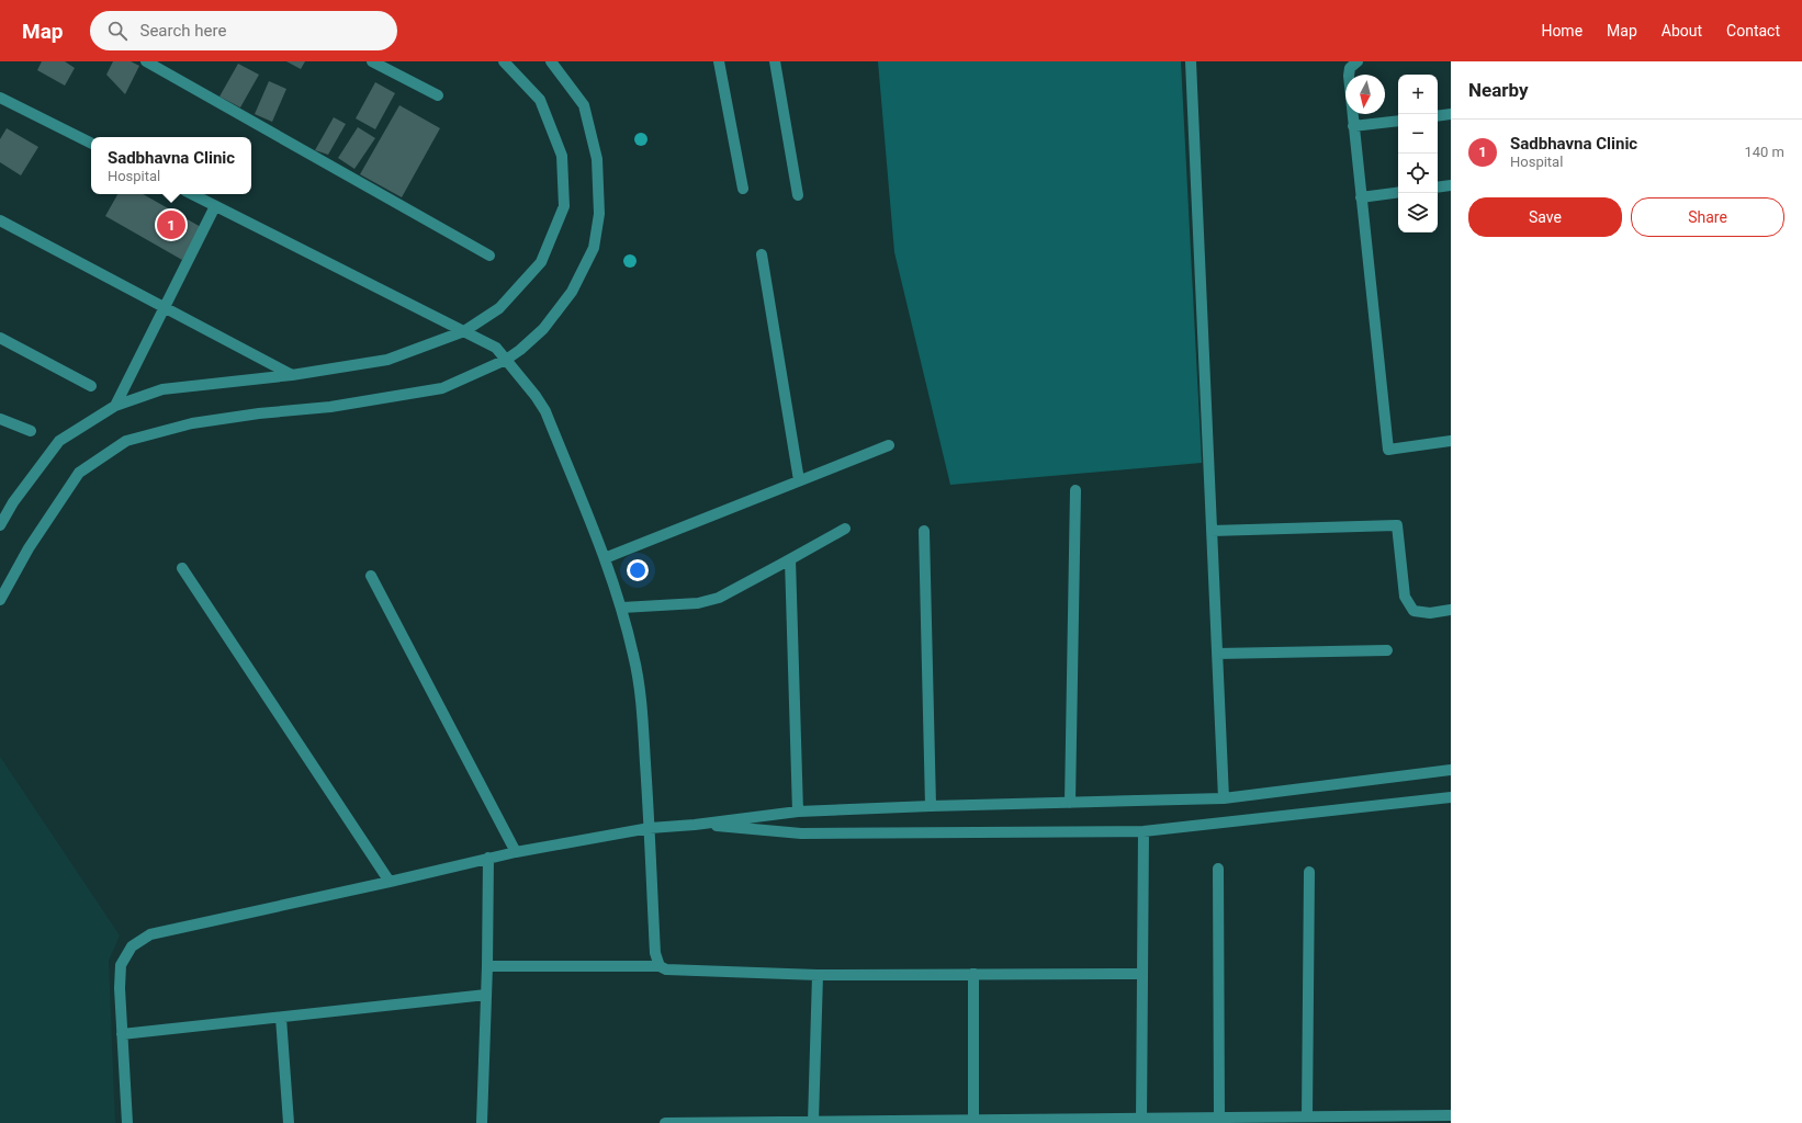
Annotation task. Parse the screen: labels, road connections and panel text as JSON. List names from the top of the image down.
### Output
{
  "north": "bottom",
  "page": {
    "header": "Map",
    "search": "Search here",
    "nav": [
      "Home",
      "Map",
      "About",
      "Contact"
    ],
    "heading": "Nearby",
    "map_buttons": ["+", "−"],
    "list": [
      {
        "mark": "1",
        "name": "Sadbhavna Clinic",
        "note": "Hospital",
        "value": "140 m"
      }
    ],
    "popup": ["Sadbhavna Clinic", "Hospital"],
    "buttons": ["Save", "Share"],
    "pins": "1"
  }
}
